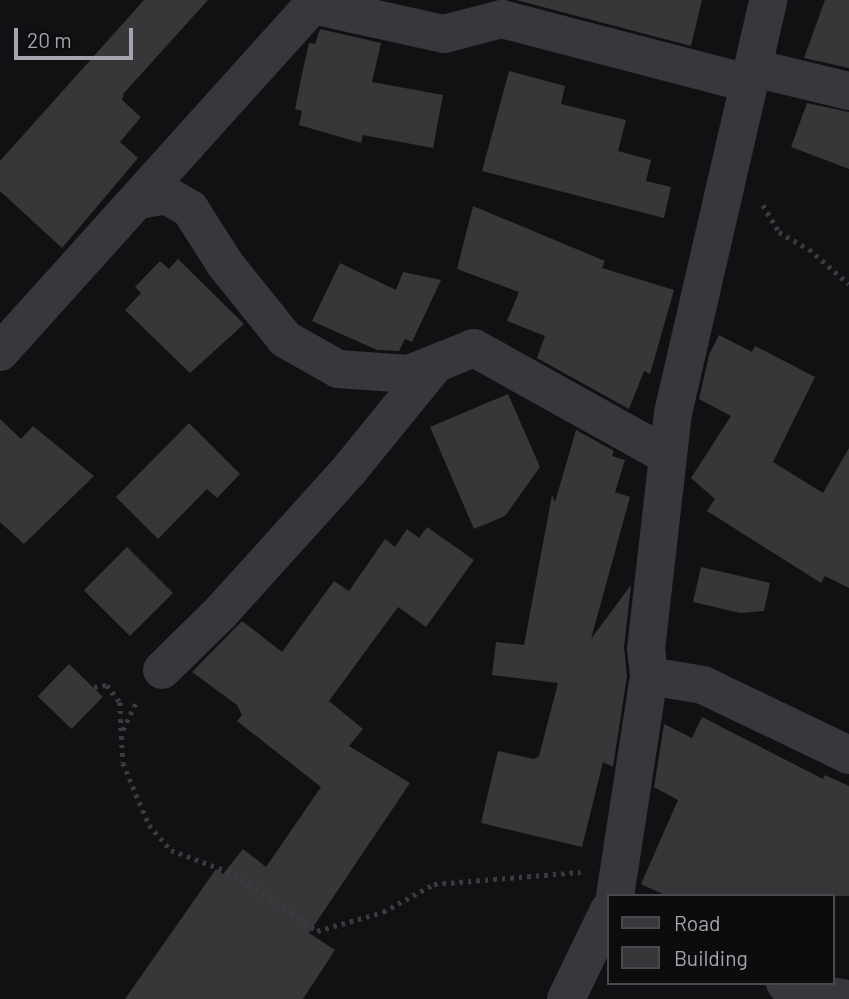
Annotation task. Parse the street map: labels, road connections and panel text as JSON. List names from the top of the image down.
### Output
{
  "legend": ["Road", "Building"],
  "scale_bar": "20 m"
}
